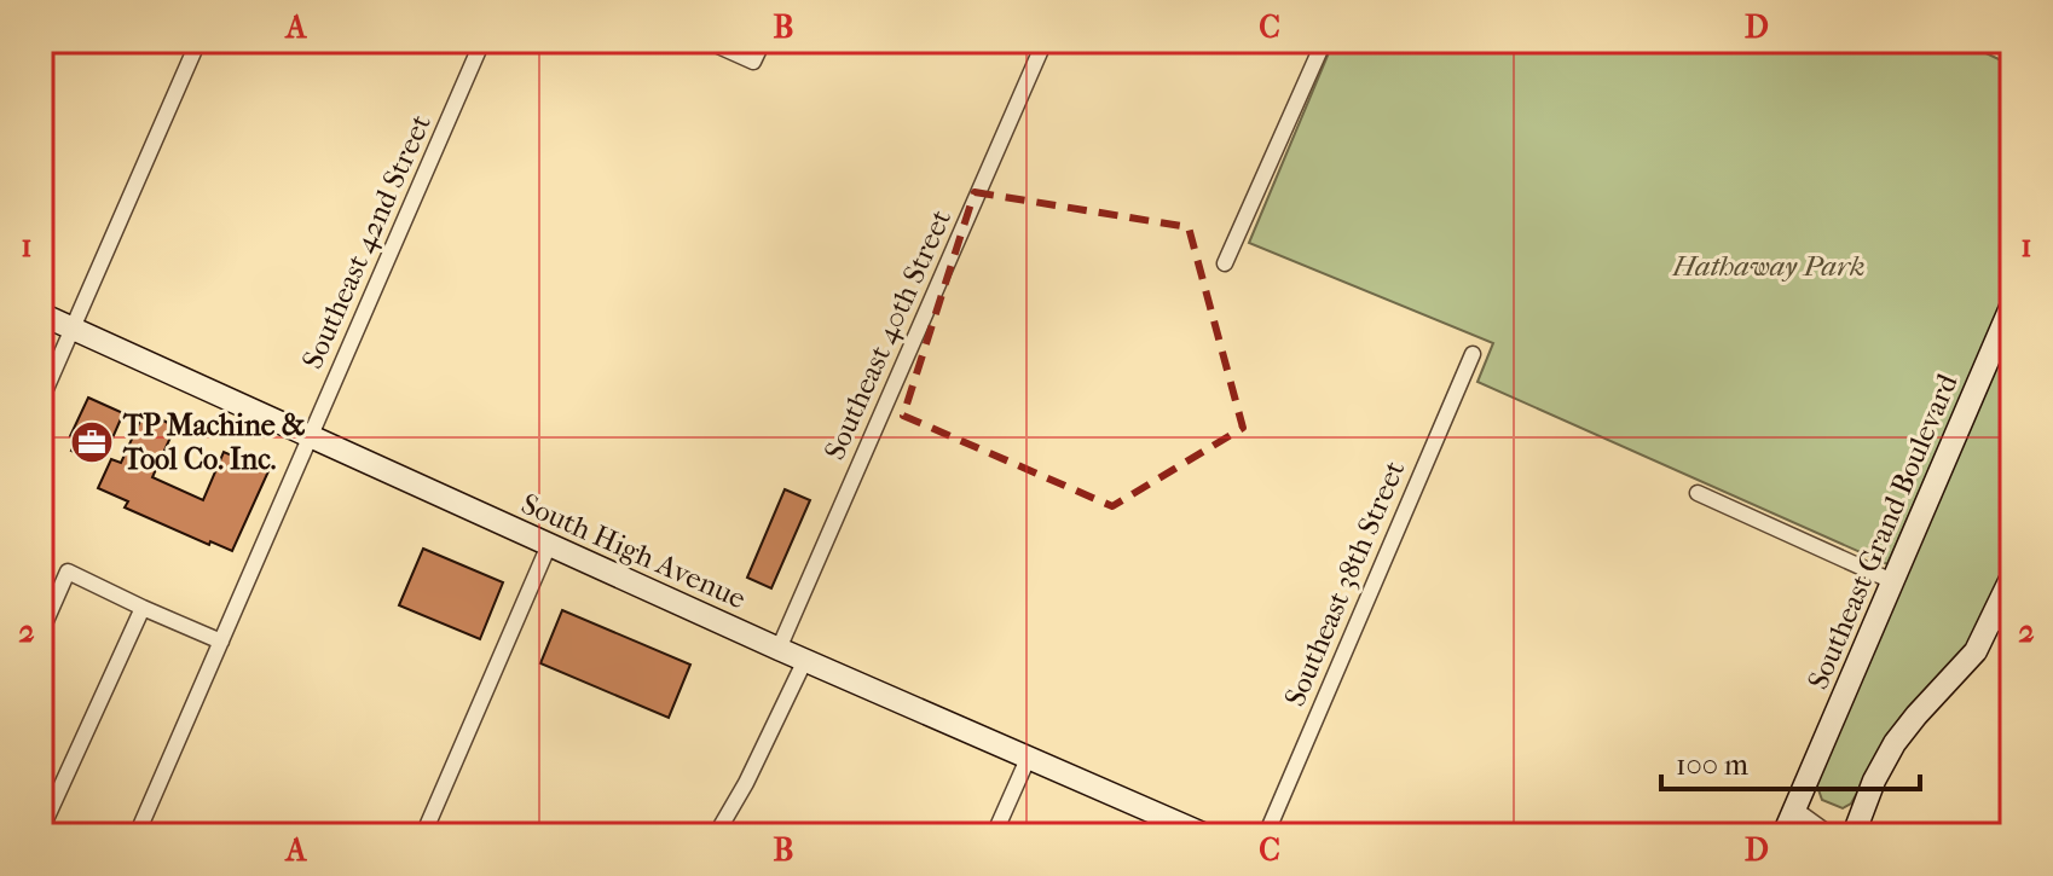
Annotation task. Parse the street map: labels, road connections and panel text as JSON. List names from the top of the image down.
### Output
{
  "streets": {
    "street": [
      "Southeast 42nd Street",
      "Southeast 40th Street",
      "Southeast Grand Boulevard",
      "South High Avenue",
      "Southeast 38th Street"
    ]
  },
  "crossings": [
    ["Southeast 42nd Street", "South High Avenue"],
    ["Southeast 40th Street", "South High Avenue"]
  ],
  "parks": ["Hathaway Park"],
  "places": {
    "office": ["TP Machine & Tool Co. Inc."]
  },
  "scale_bar": "100 m",
  "grid": {
    "columns": [
      "A",
      "B",
      "C",
      "D"
    ],
    "rows": ["1", "2"]
  }
}
